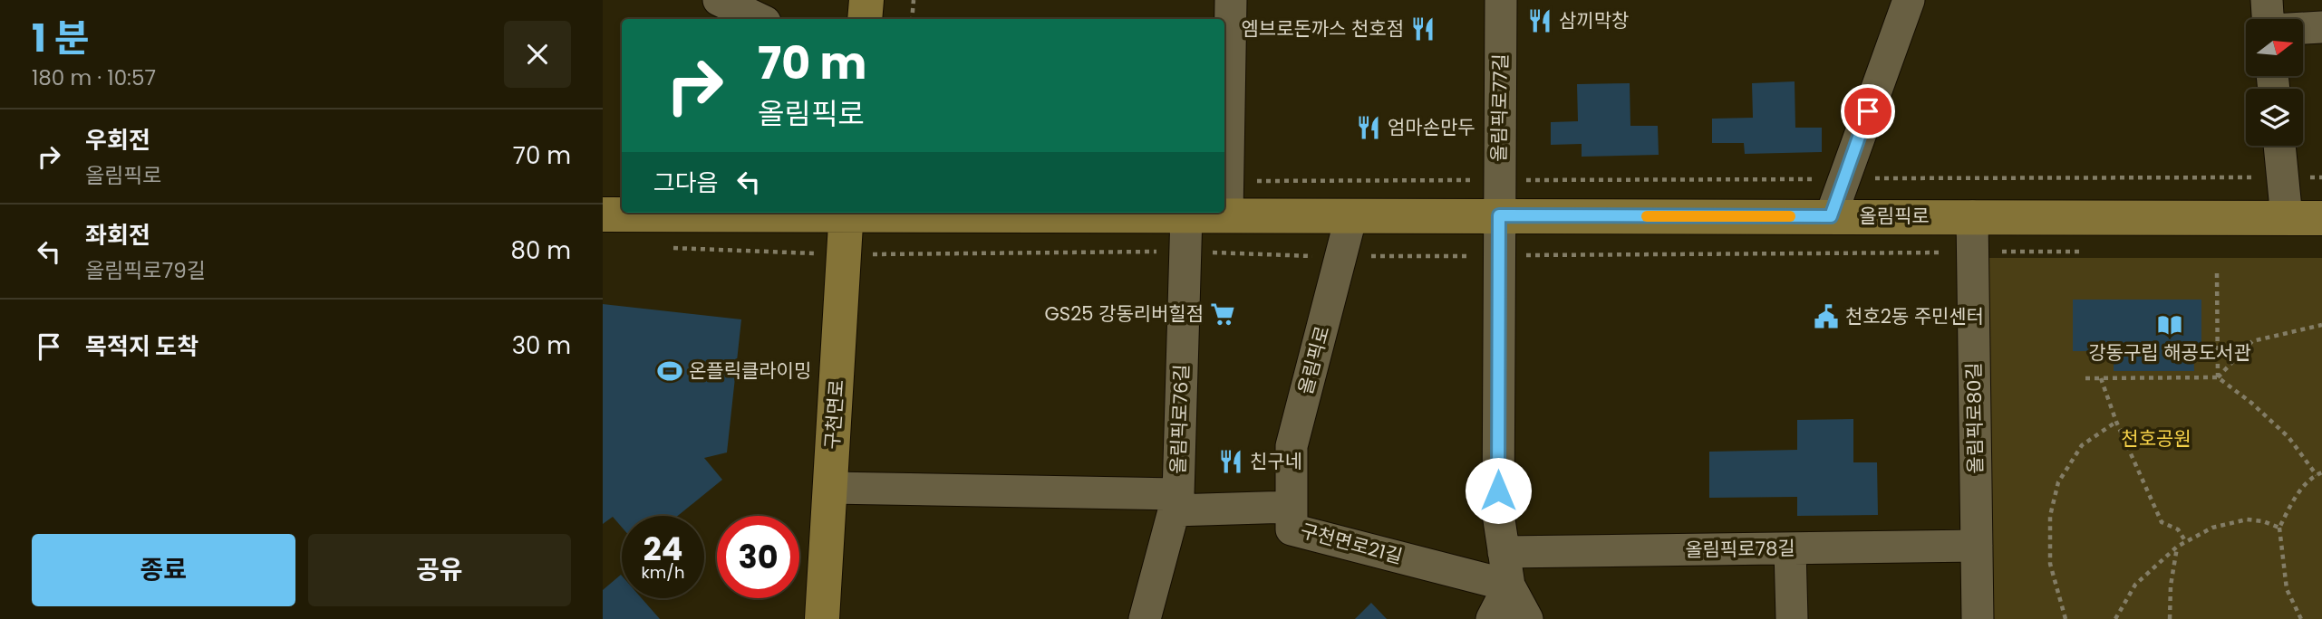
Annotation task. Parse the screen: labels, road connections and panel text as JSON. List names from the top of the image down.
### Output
{
  "streets": {
    "main road": ["올림픽로", "구천면로"],
    "street": [
      "올림픽로77길",
      "올림픽로80길",
      "올림픽로76길",
      "구천면로21길",
      "올림픽로78길"
    ]
  },
  "crossings": [
    ["올림픽로77길", "올림픽로"],
    ["올림픽로", "올림픽로80길"],
    ["올림픽로", "올림픽로76길"],
    ["올림픽로", "구천면로21길"],
    ["구천면로", "구천면로21길"],
    ["올림픽로80길", "올림픽로78길"],
    ["올림픽로76길", "구천면로21길"]
  ],
  "parks": ["천호공원"],
  "places": {
    "restaurant": [
      "삼끼막창",
      "엠브로돈까스 천호점",
      "엄마손만두",
      "친구네"
    ],
    "supermarket": ["GS25 강동리버힐점"],
    "public building": ["천호2동 주민센터"],
    "library": ["강동구립 해공도서관"],
    "sports": ["온플릭클라이밍"]
  },
  "north": "right",
  "page": {
    "heading": ["1 분", "180 m · 10:57"],
    "turn": ["70 m", "올림픽로"],
    "list": [
      {
        "name": "우회전",
        "note": "올림픽로",
        "value": "70 m"
      },
      {
        "name": "좌회전",
        "note": "올림픽로79길",
        "value": "80 m"
      },
      {
        "name": "목적지 도착",
        "value": "30 m"
      }
    ],
    "then": "그다음",
    "speed": "24 km/h",
    "limit": "30",
    "buttons": ["종료", "공유"]
  }
}
